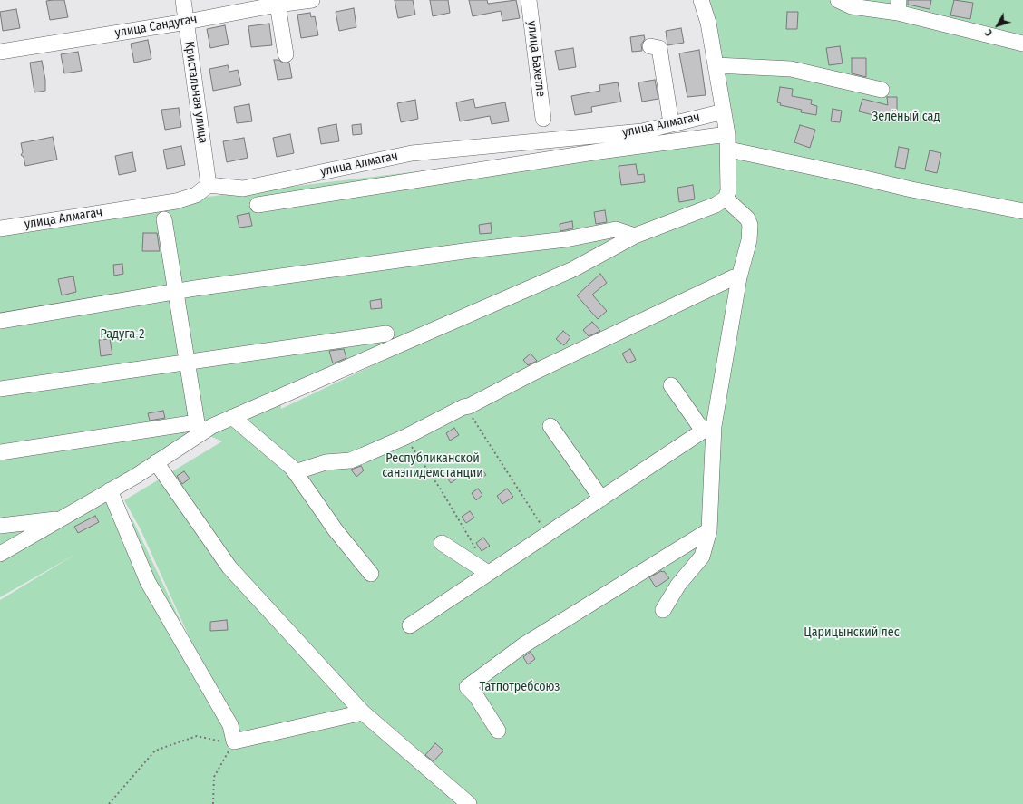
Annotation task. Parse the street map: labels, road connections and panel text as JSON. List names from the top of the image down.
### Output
{
  "streets": {
    "street": [
      "улица Сандугач",
      "улица Бахетле",
      "Кристальная улица",
      "улица Алмагач"
    ]
  },
  "crossings": [
    ["улица Сандугач", "Кристальная улица"],
    ["Кристальная улица", "улица Алмагач"]
  ],
  "parks": [
    "Зелёный сад",
    "Радуга-2",
    "Республиканской санэпидемстанции",
    "Царицынский лес",
    "Татпотребсоюз"
  ],
  "north": "bottom left"
}
